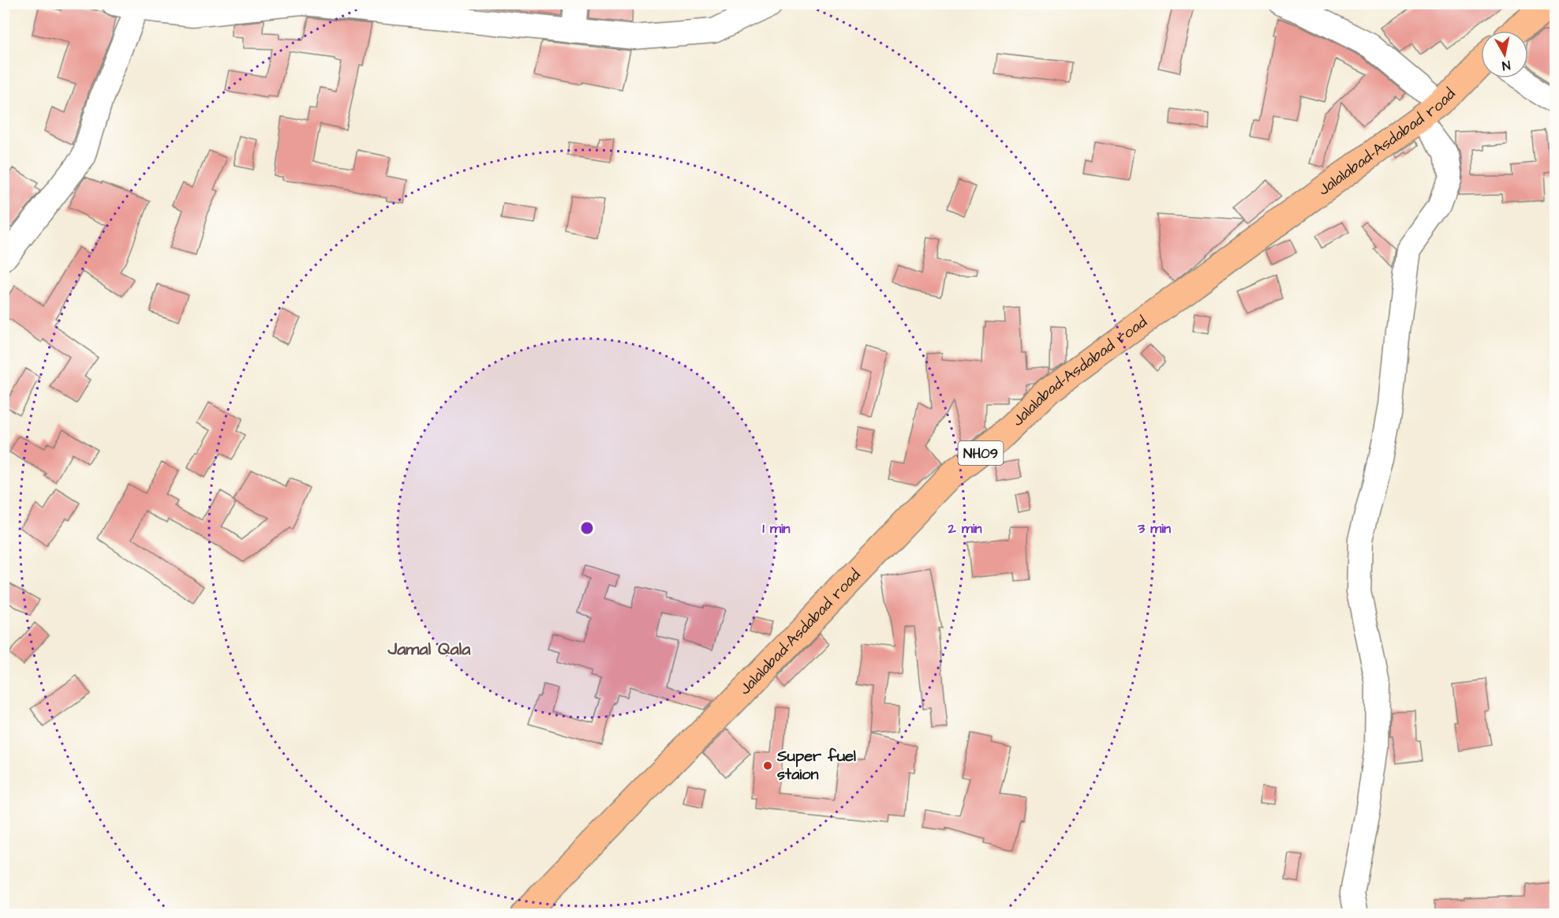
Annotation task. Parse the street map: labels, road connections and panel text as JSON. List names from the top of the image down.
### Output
{
  "streets": {
    "main road": ["Jalalabad-Asdabad road", "NH09"]
  },
  "districts": ["Jamal Qala"],
  "places": ["Super fuel staion"],
  "north": "bottom",
  "rings": ["1 min", "2 min", "3 min"]
}
